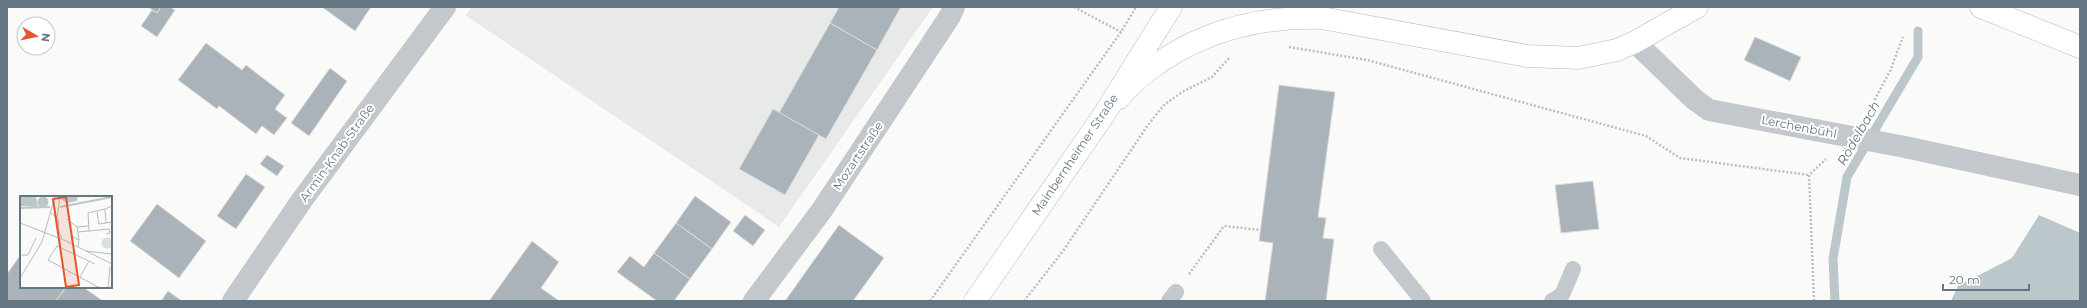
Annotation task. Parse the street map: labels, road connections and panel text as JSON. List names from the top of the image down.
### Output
{
  "streets": {
    "main road": ["Mainbernheimer Straße"],
    "street": ["Lerchenbühl", "Armin-Knab-Straße", "Mozartstraße"]
  },
  "water": ["Rödelbach"],
  "scale_bar": "20 m",
  "north": "right"
}
